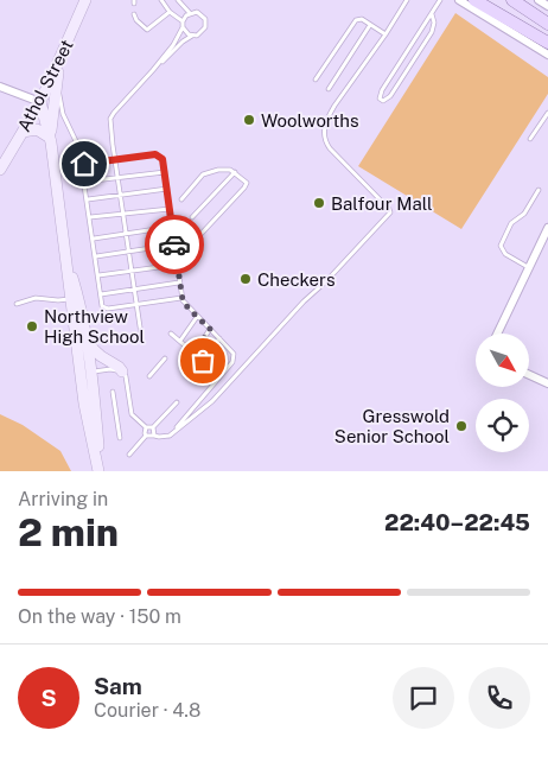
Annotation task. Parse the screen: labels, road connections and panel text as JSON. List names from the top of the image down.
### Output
{
  "streets": {
    "main road": ["Athol Street"]
  },
  "places": [
    "Woolworths",
    "Balfour Mall",
    "Checkers",
    "Northview High School",
    "Gresswold Senior School"
  ],
  "north": "bottom right",
  "page": {
    "heading": ["2 min", "Arriving in", "22:40–22:45"],
    "panel": ["Sam", "Courier · 4.8"],
    "bar": "On the way · 150 m",
    "round": "S"
  }
}
